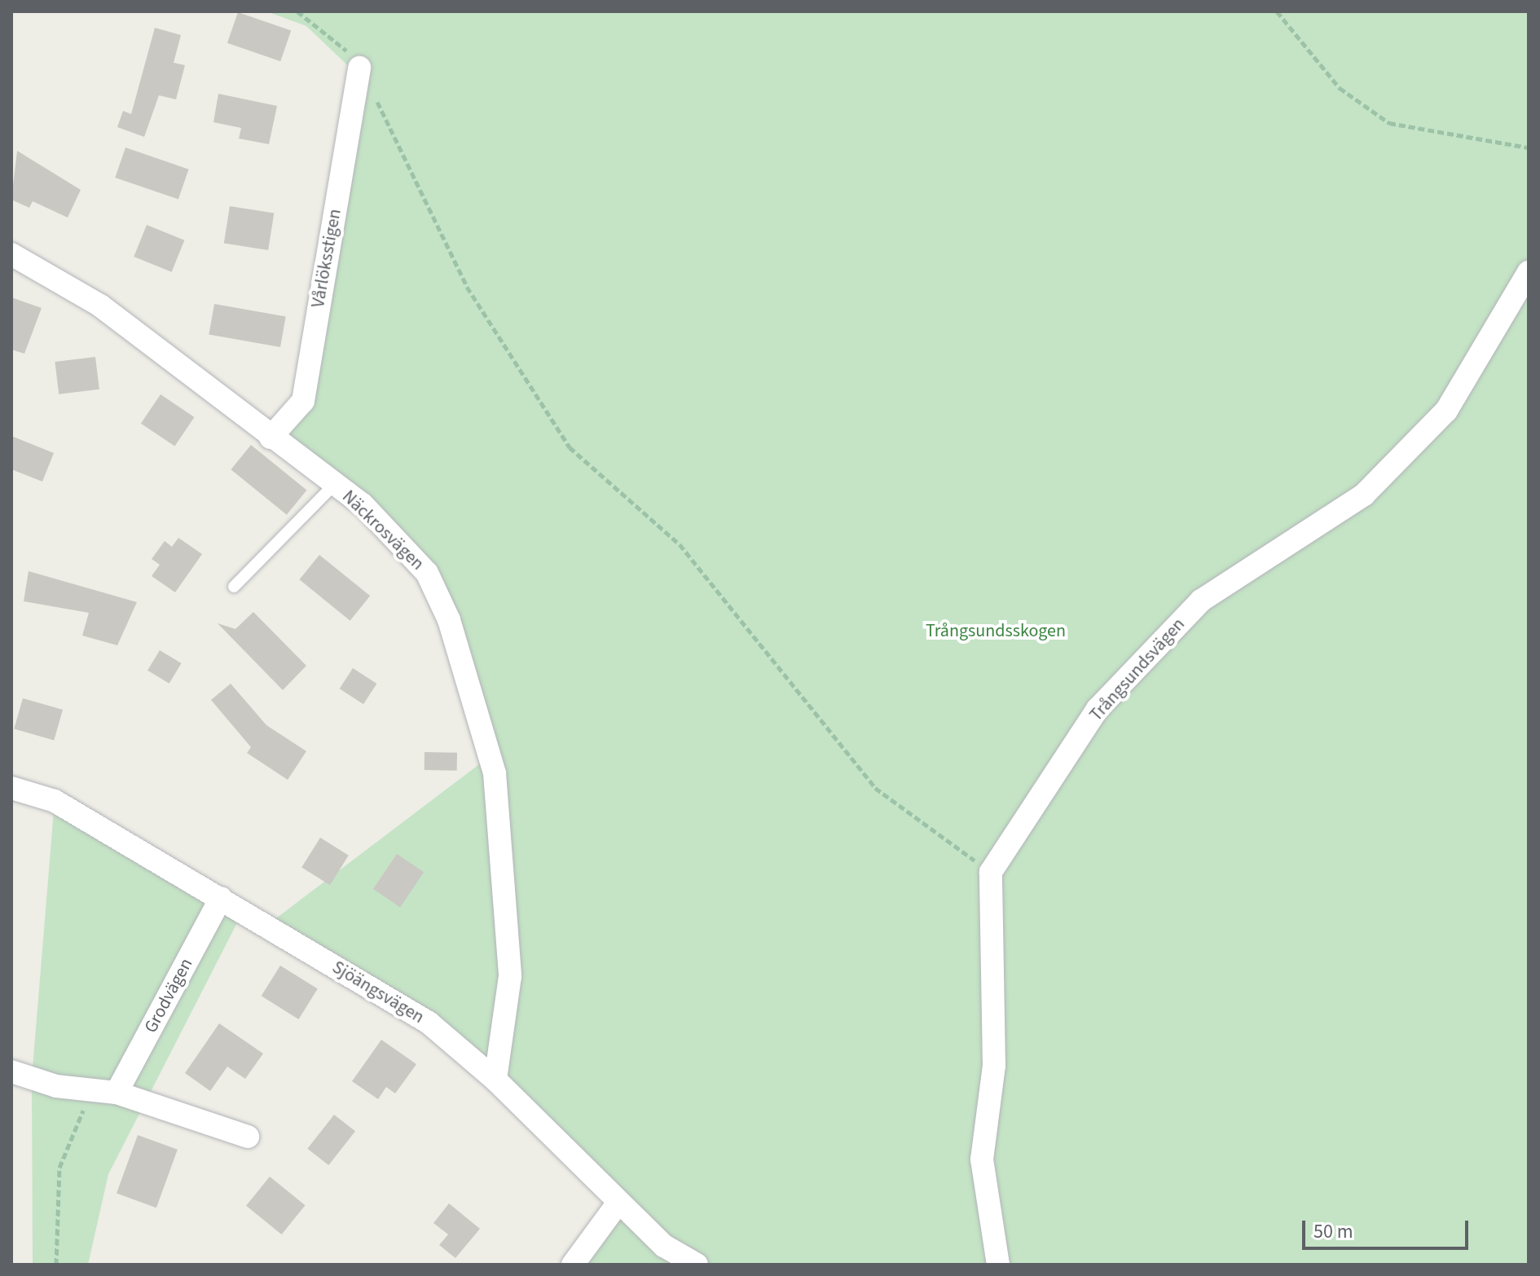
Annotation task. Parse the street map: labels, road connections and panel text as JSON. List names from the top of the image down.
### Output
{
  "streets": {
    "street": [
      "Vårlöksstigen",
      "Näckrosvägen",
      "Trångsundsvägen",
      "Sjöängsvägen",
      "Grodvägen"
    ]
  },
  "crossings": [
    ["Vårlöksstigen", "Näckrosvägen"],
    ["Näckrosvägen", "Sjöängsvägen"],
    ["Sjöängsvägen", "Grodvägen"]
  ],
  "parks": ["Trångsundsskogen"],
  "scale_bar": "50 m"
}
